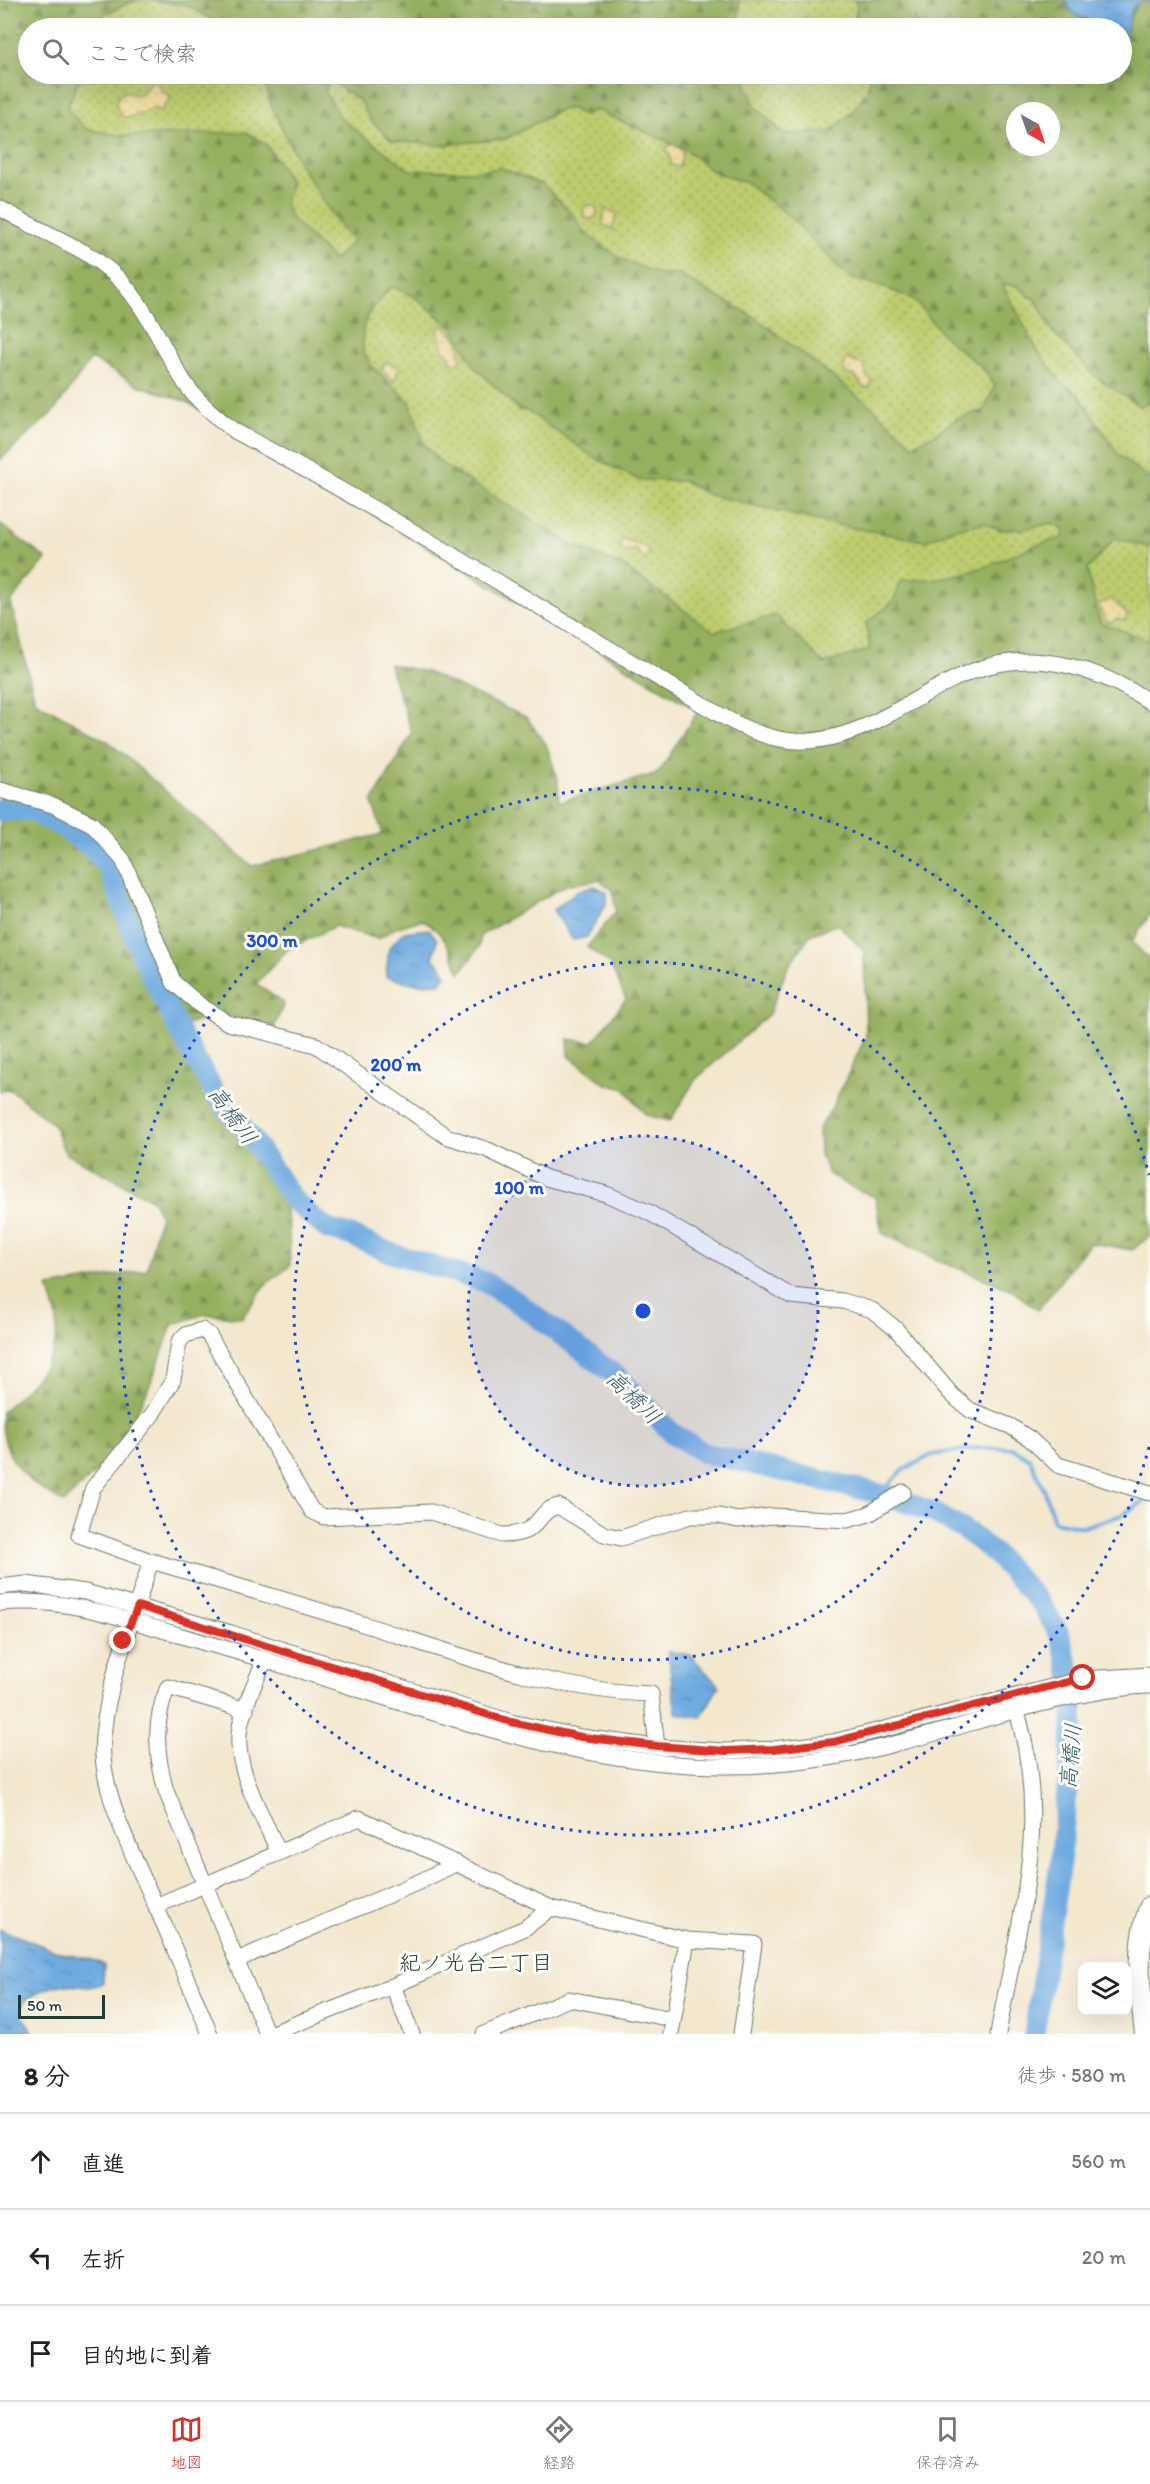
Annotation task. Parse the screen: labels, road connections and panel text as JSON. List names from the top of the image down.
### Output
{
  "districts": ["紀ノ光台二丁目"],
  "water": ["高橋川"],
  "scale_bar": "50 m",
  "north": "bottom right",
  "page": {
    "search": "ここで検索",
    "scale": "50 m",
    "heading": ["8 分", "徒歩 · 580 m"],
    "list": [
      ["直進", "560 m"],
      ["左折", "20 m"],
      "目的地に到着"
    ],
    "nav": ["地図", "経路", "保存済み"]
  },
  "rings": ["300 m", "200 m", "100 m"]
}
